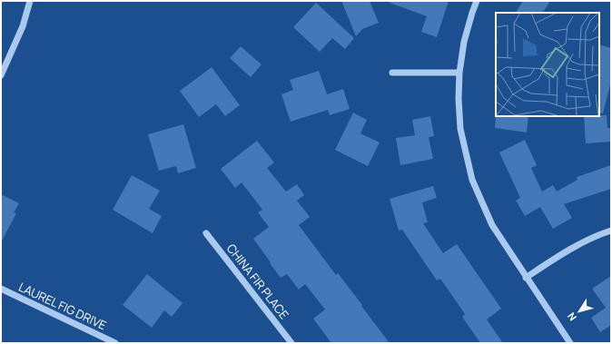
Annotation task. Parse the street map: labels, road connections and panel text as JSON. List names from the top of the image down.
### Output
{
  "streets": {
    "street": ["CHINA FIR PLACE", "LAUREL FIG DRIVE"]
  },
  "north": "bottom left"
}
